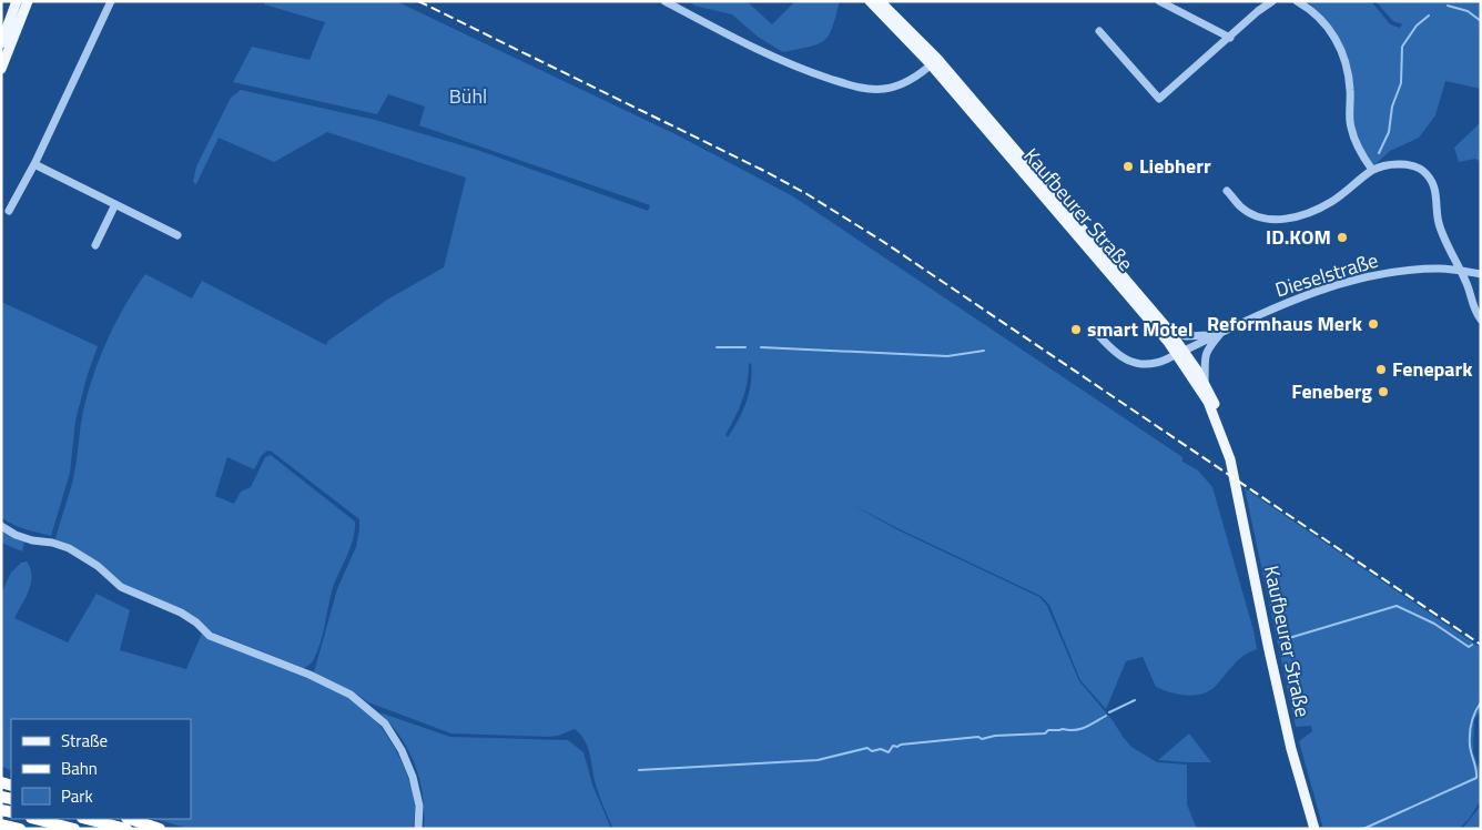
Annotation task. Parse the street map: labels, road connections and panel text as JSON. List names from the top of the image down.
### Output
{
  "streets": {
    "main road": ["Kaufbeurer Straße"],
    "street": ["Dieselstraße"]
  },
  "crossings": [
    ["Kaufbeurer Straße", "Dieselstraße"]
  ],
  "parks": ["Bühl"],
  "places": [
    "Liebherr",
    "ID.KOM",
    "Reformhaus Merk",
    "smart Motel",
    "Fenepark",
    "Feneberg"
  ],
  "legend": ["Straße", "Bahn", "Park"]
}
